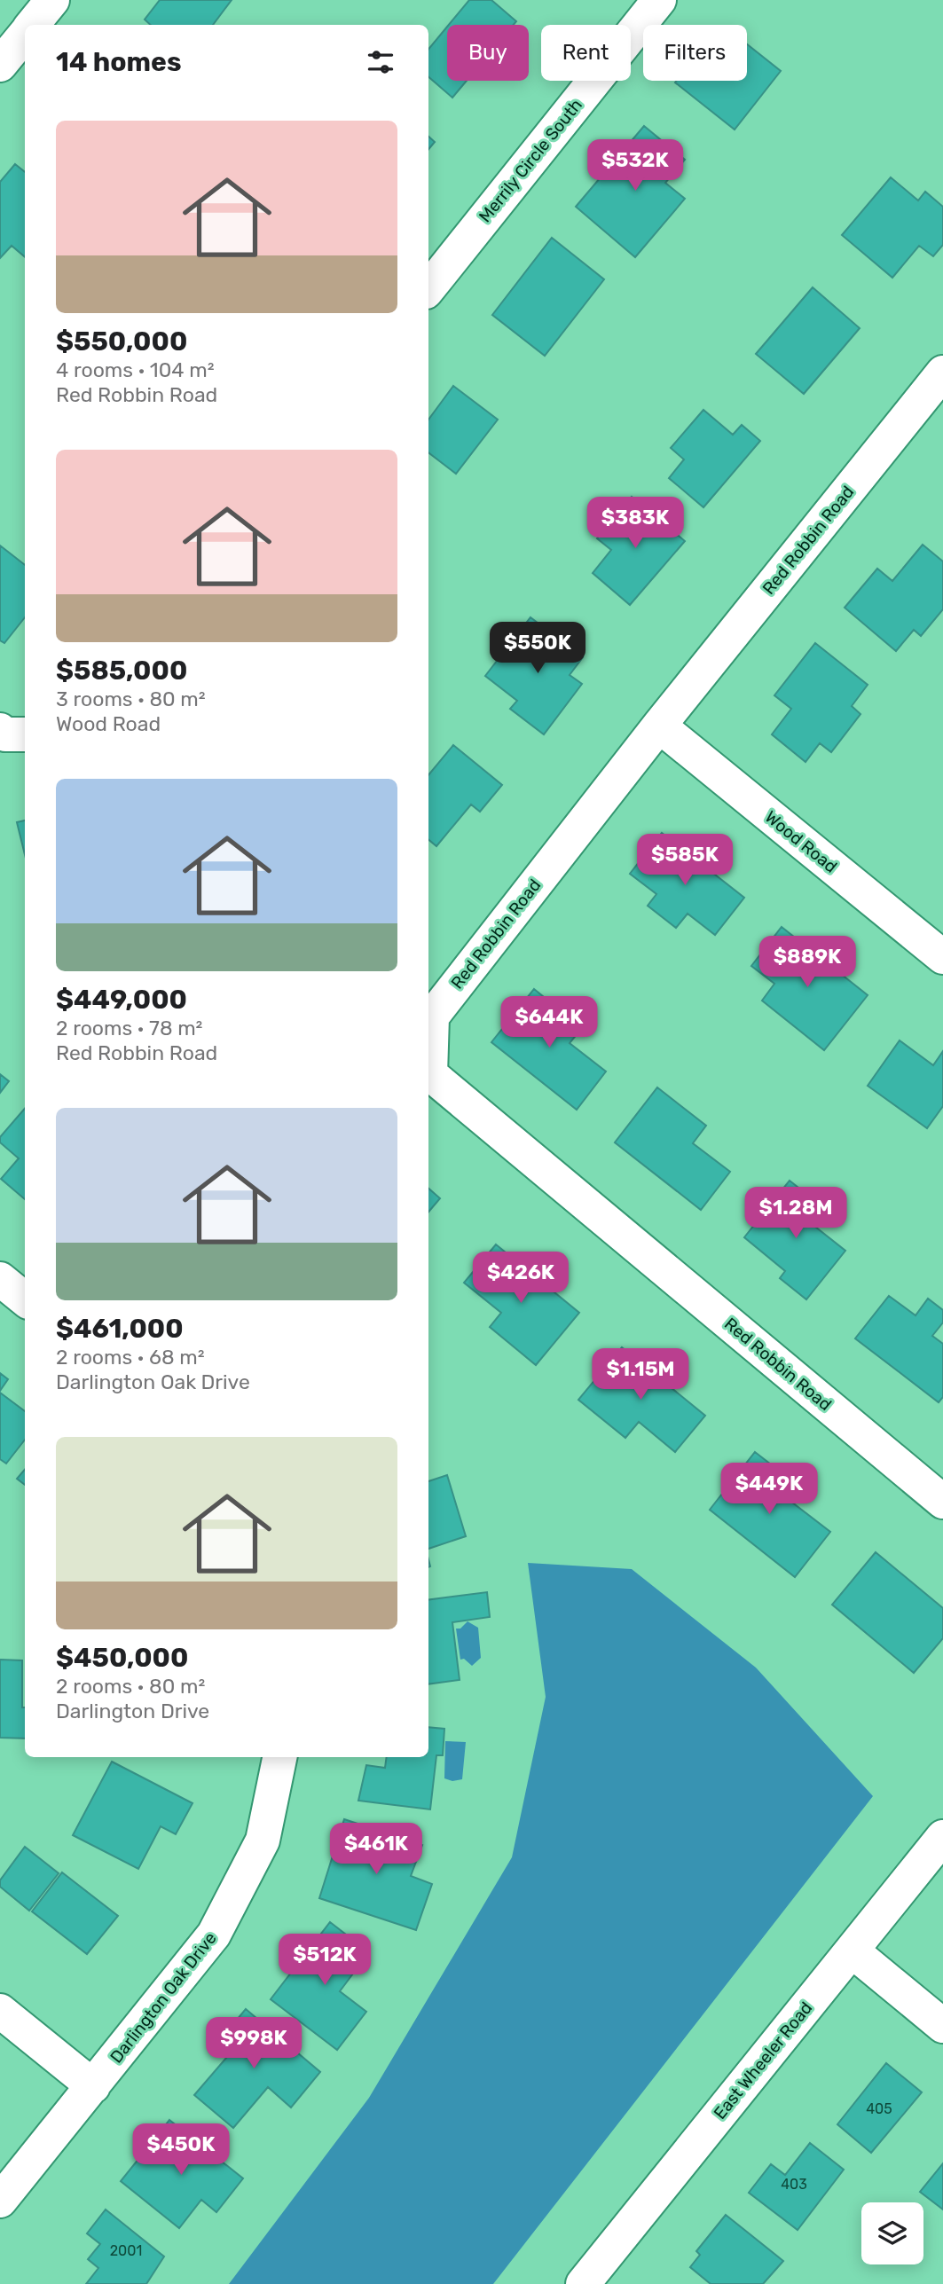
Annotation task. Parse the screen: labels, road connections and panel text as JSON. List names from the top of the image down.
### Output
{
  "streets": {
    "street": [
      "Merrily Circle South",
      "Red Robbin Road",
      "Wood Road",
      "Darlington Oak Drive",
      "East Wheeler Road"
    ]
  },
  "crossings": [
    ["Red Robbin Road", "Wood Road"]
  ],
  "house_numbers": ["405", "403", "2001"],
  "page": {
    "chip": ["Buy", "Rent", "Filters"],
    "heading": "14 homes",
    "list": [
      {
        "name": "$550,000",
        "note": "4 rooms · 104 m² · Red Robbin Road"
      },
      {
        "name": "$585,000",
        "note": "3 rooms · 80 m² · Wood Road"
      },
      {
        "name": "$449,000",
        "note": "2 rooms · 78 m² · Red Robbin Road"
      },
      {
        "name": "$461,000",
        "note": "2 rooms · 68 m² · Darlington Oak Drive"
      },
      {
        "name": "$450,000",
        "note": "2 rooms · 80 m² · Darlington Drive"
      }
    ],
    "price": [
      "$532K",
      "$383K",
      "$550K",
      "$585K",
      "$889K",
      "$644K",
      "$1.28M",
      "$426K",
      "$1.15M",
      "$449K",
      "$461K",
      "$512K",
      "$998K",
      "$450K"
    ]
  }
}
